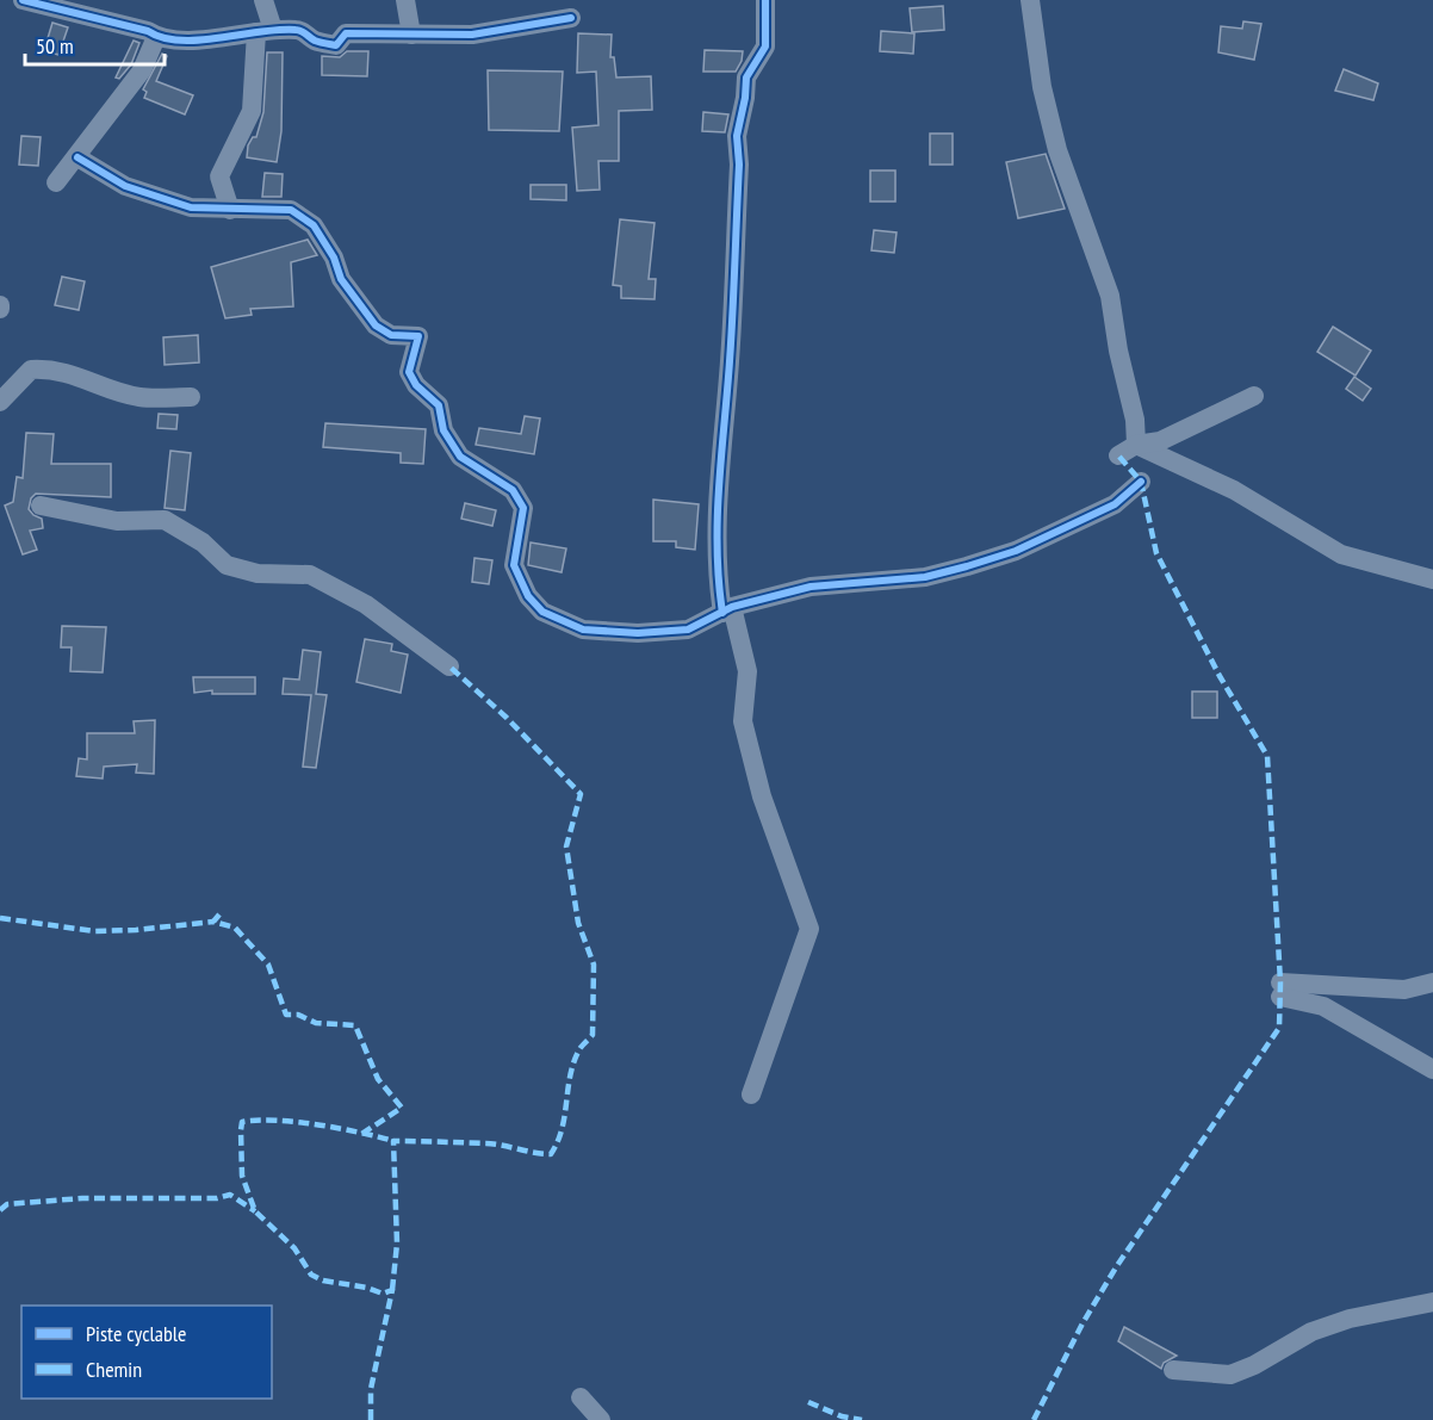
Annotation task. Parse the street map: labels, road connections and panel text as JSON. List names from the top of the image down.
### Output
{
  "legend": ["Piste cyclable", "Chemin"],
  "scale_bar": "50 m"
}
